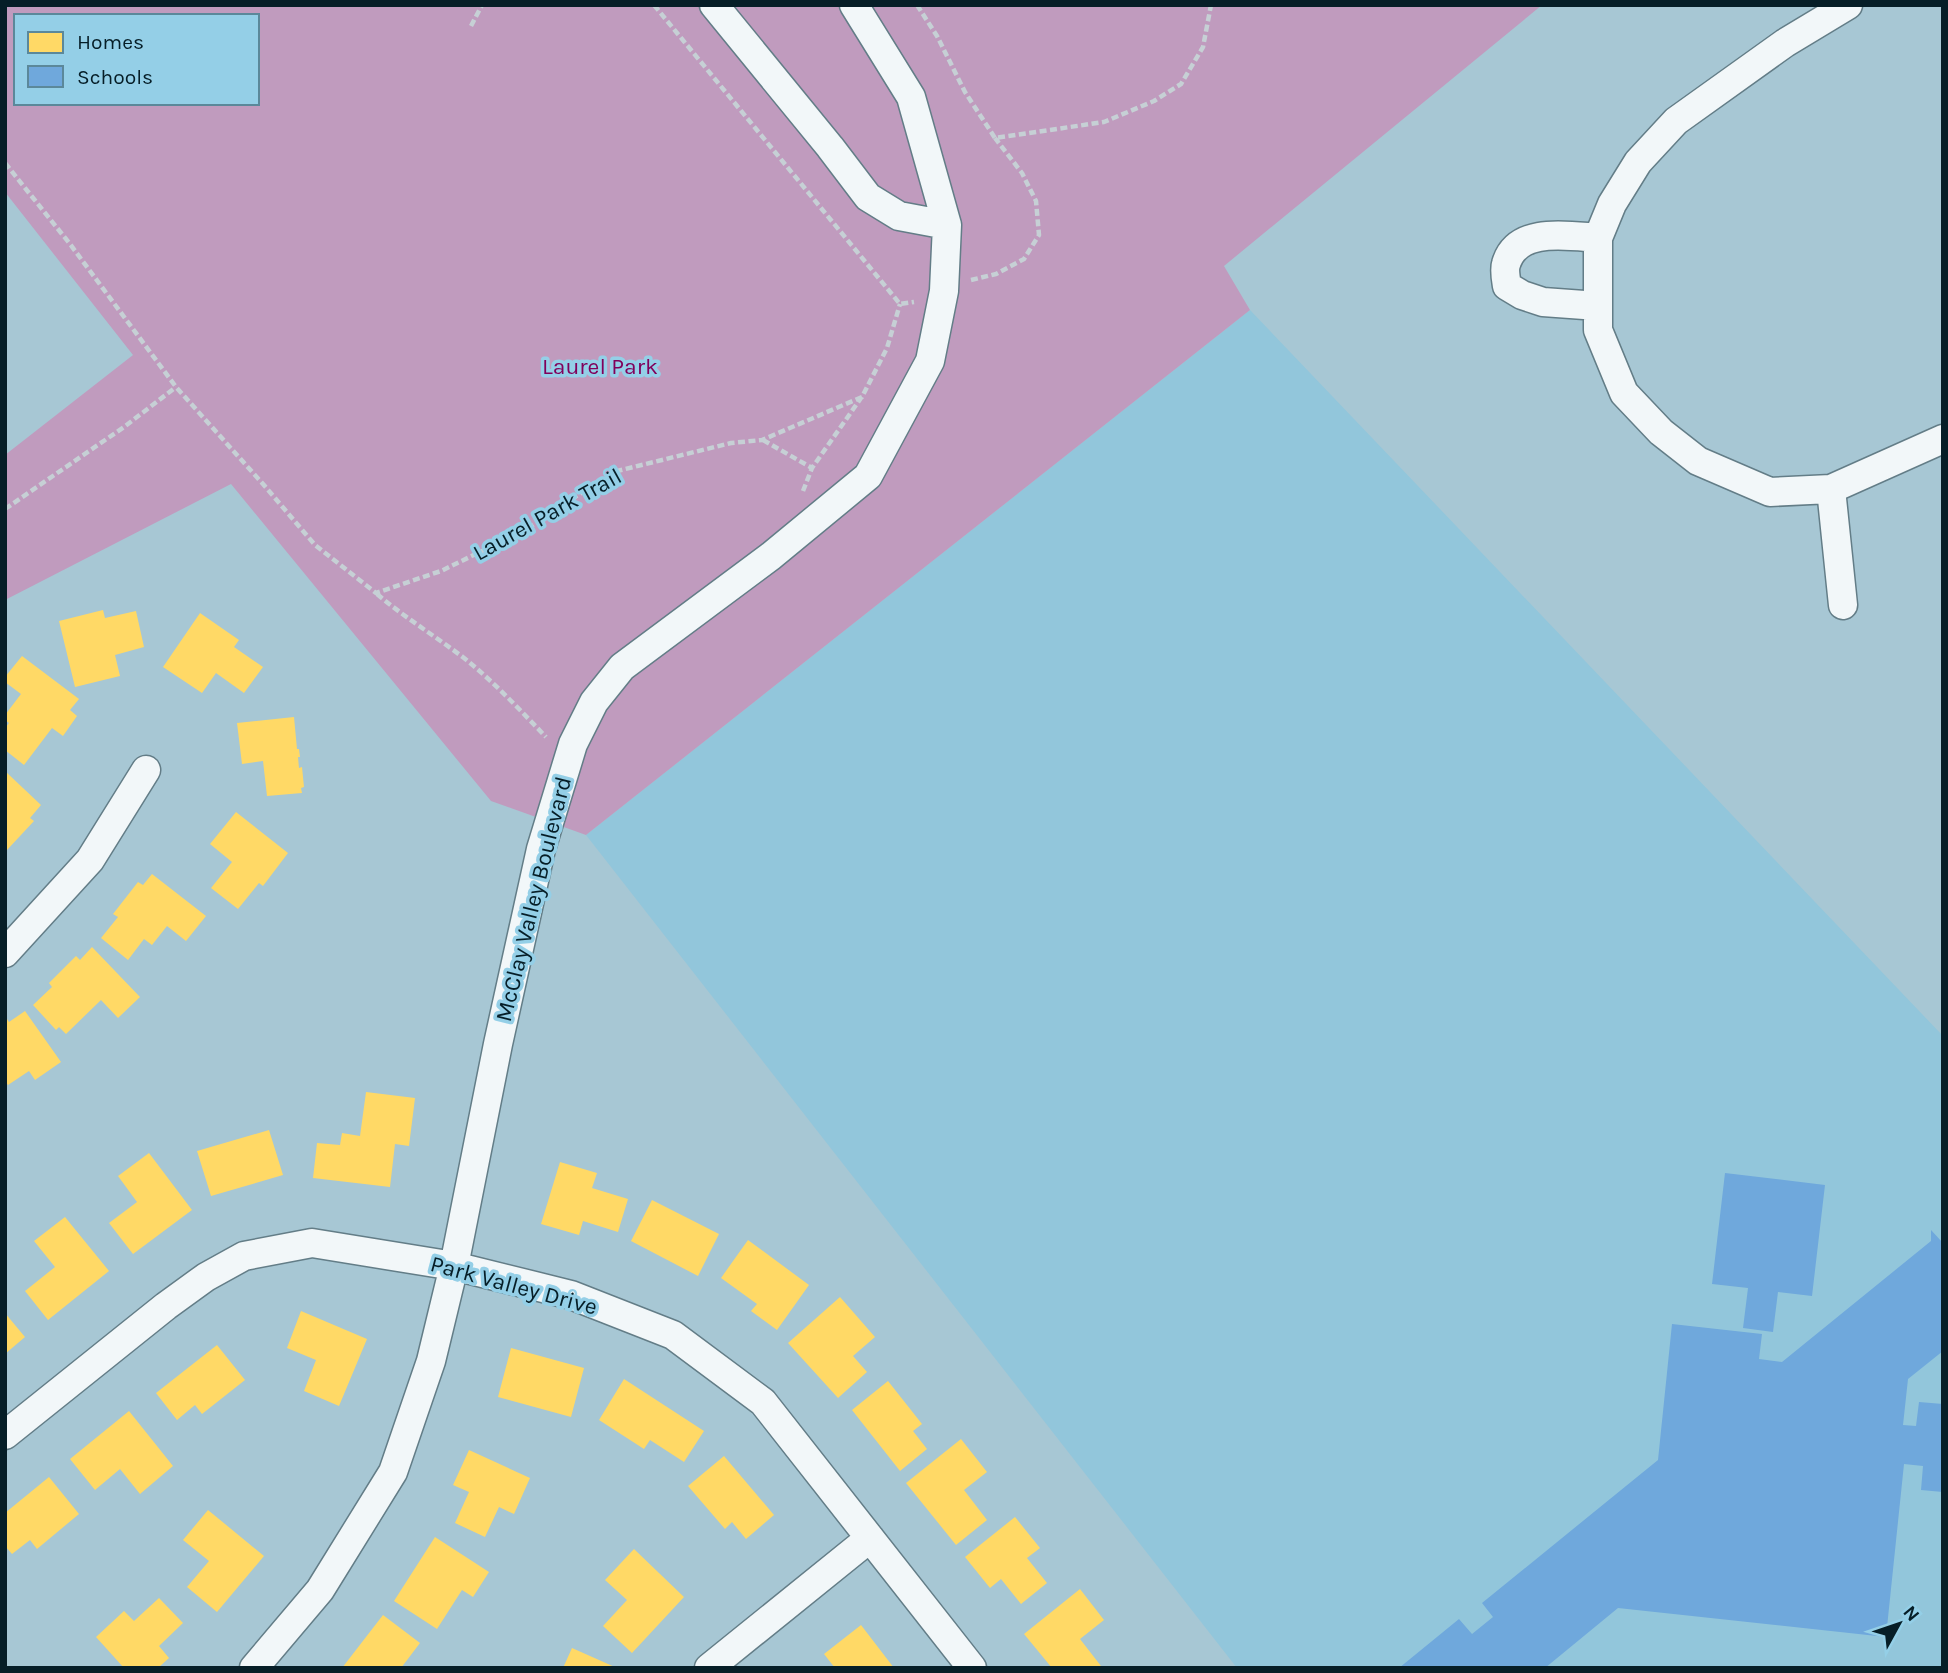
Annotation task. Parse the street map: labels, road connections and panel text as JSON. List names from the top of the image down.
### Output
{
  "streets": {
    "street": ["McClay Valley Boulevard", "Park Valley Drive"],
    "path": ["Laurel Park Trail"]
  },
  "crossings": [
    ["McClay Valley Boulevard", "Park Valley Drive"]
  ],
  "parks": ["Laurel Park"],
  "legend": ["Homes", "Schools"],
  "north": "top right"
}
